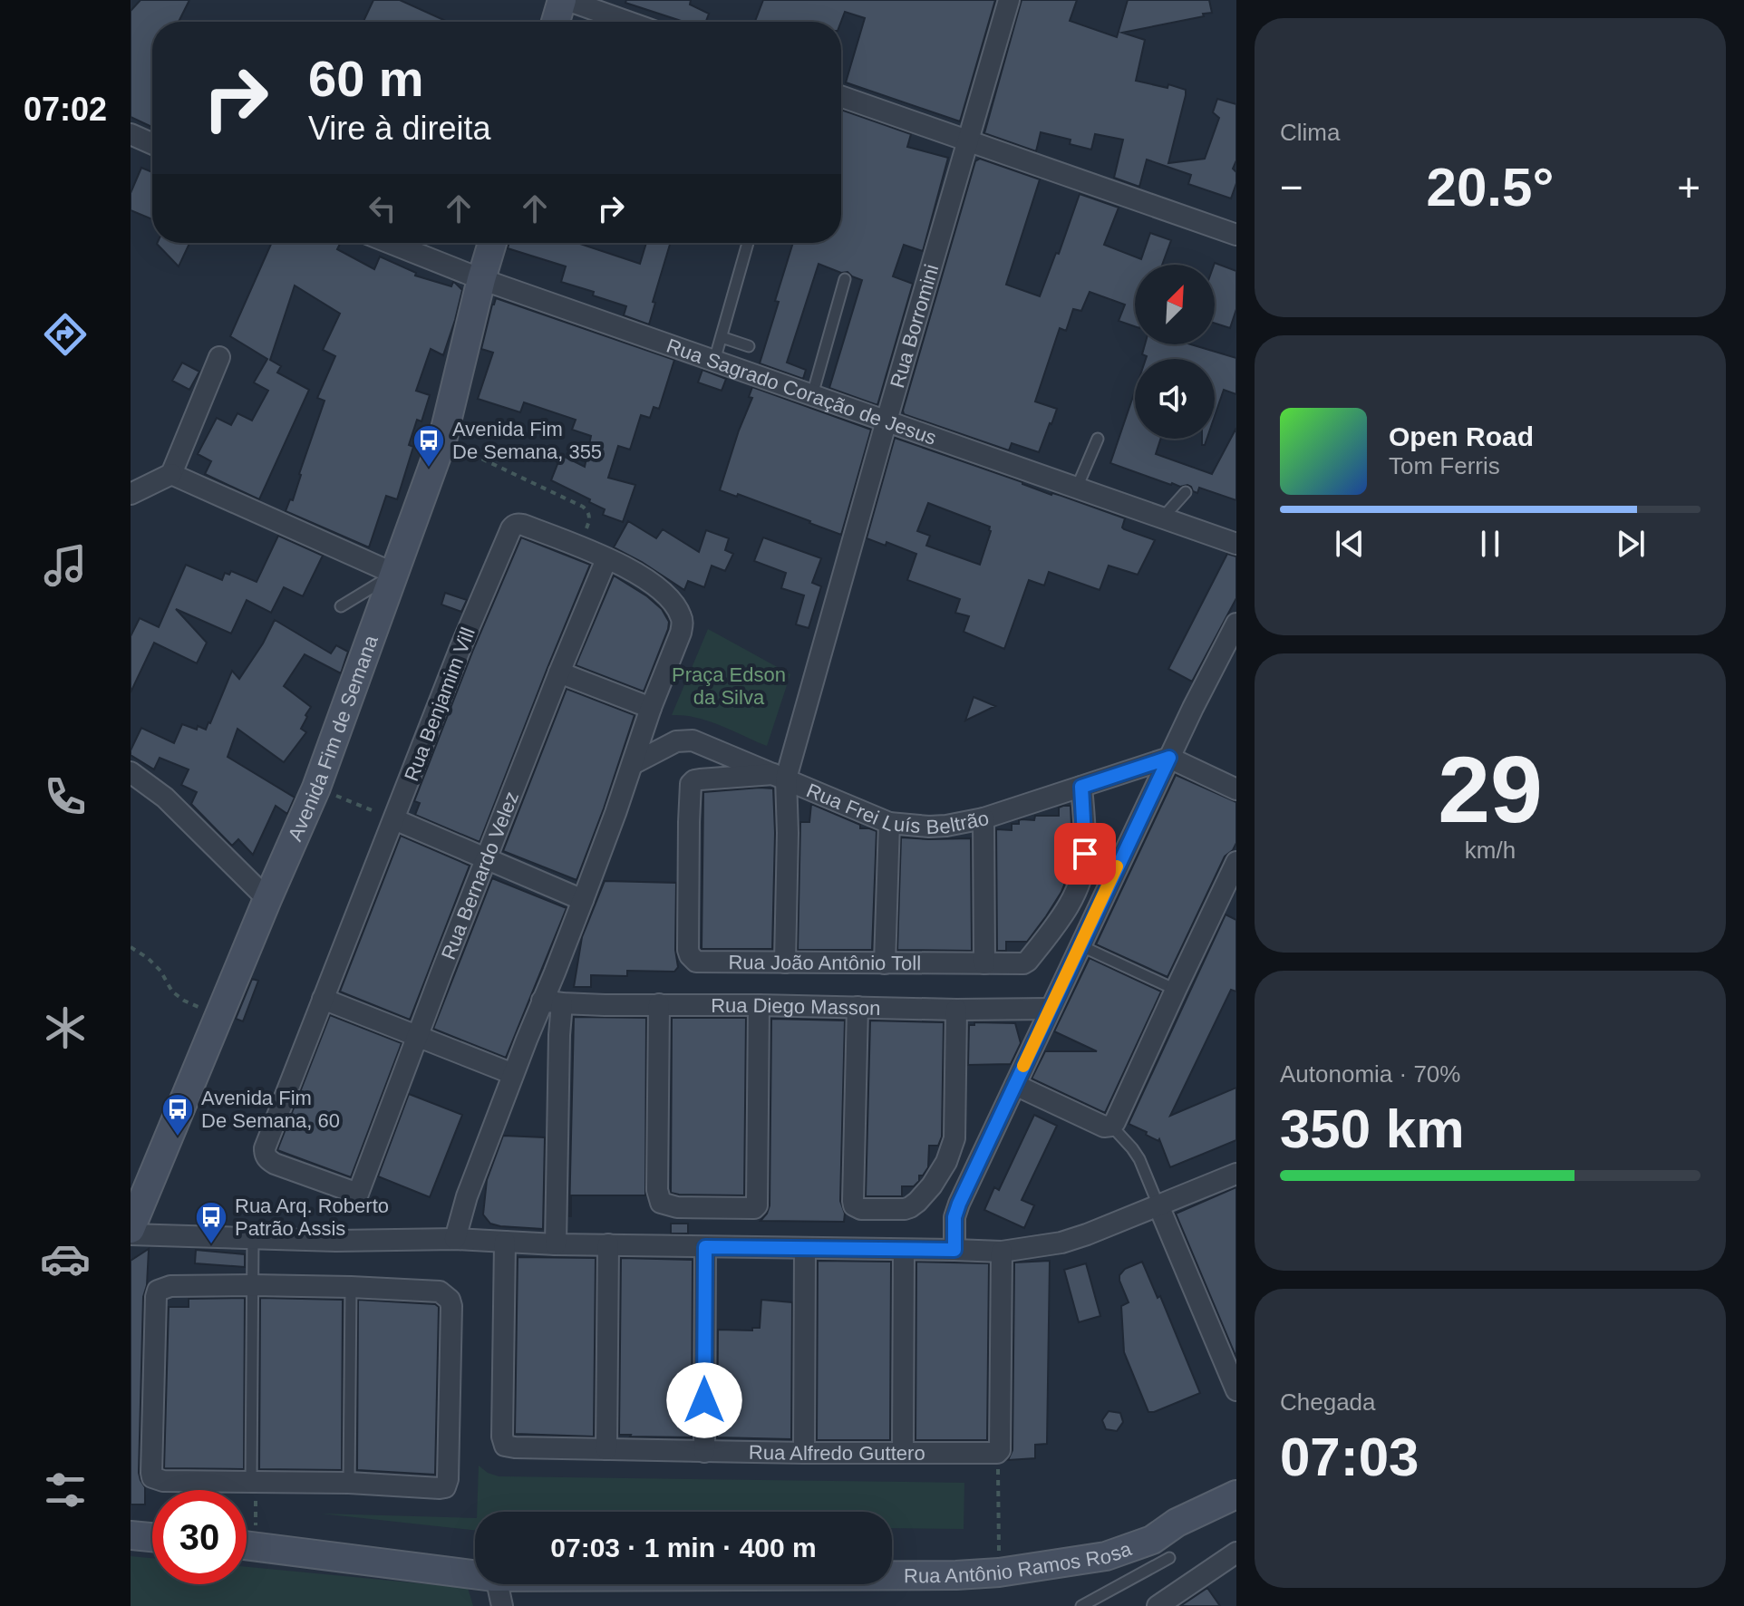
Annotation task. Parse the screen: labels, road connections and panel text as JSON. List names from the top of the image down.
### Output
{
  "streets": {
    "main road": ["Avenida Fim de Semana", "Rua Antônio Ramos Rosa"],
    "street": [
      "Rua Borromini",
      "Rua Sagrado Coração de Jesus",
      "Rua Benjamim Vill",
      "Rua Frei Luís Beltrão",
      "Rua Bernardo Velez",
      "Rua João Antônio Toll",
      "Rua Diego Masson",
      "Rua Alfredo Guttero"
    ]
  },
  "crossings": [
    ["Rua Borromini", "Rua Sagrado Coração de Jesus"],
    ["Rua Borromini", "Rua Frei Luís Beltrão"],
    ["Rua Borromini", "Rua João Antônio Toll"],
    ["Rua Sagrado Coração de Jesus", "Avenida Fim de Semana"],
    ["Rua Benjamim Vill", "Rua Bernardo Velez"],
    ["Rua Frei Luís Beltrão", "Rua João Antônio Toll"]
  ],
  "parks": ["Praça Edson da Silva"],
  "places": {
    "bus stop": ["Avenida Fim De Semana, 355", "Avenida Fim De Semana, 60", "Rua Arq. Roberto Patrão Assis"]
  },
  "north": "top right",
  "page": {
    "tabs": "07:02",
    "tile": [
      "Clima",
      ["29", "km/h"],
      ["Autonomia · 70%", "350 km"],
      ["Chegada", "07:03"]
    ],
    "turn": ["60 m", "Vire à direita"],
    "heat": ["−", "20.5°", "+"],
    "song": ["Open Road", "Tom Ferris"],
    "limit": "30",
    "trip": "07:03 · 1 min · 400 m"
  }
}
